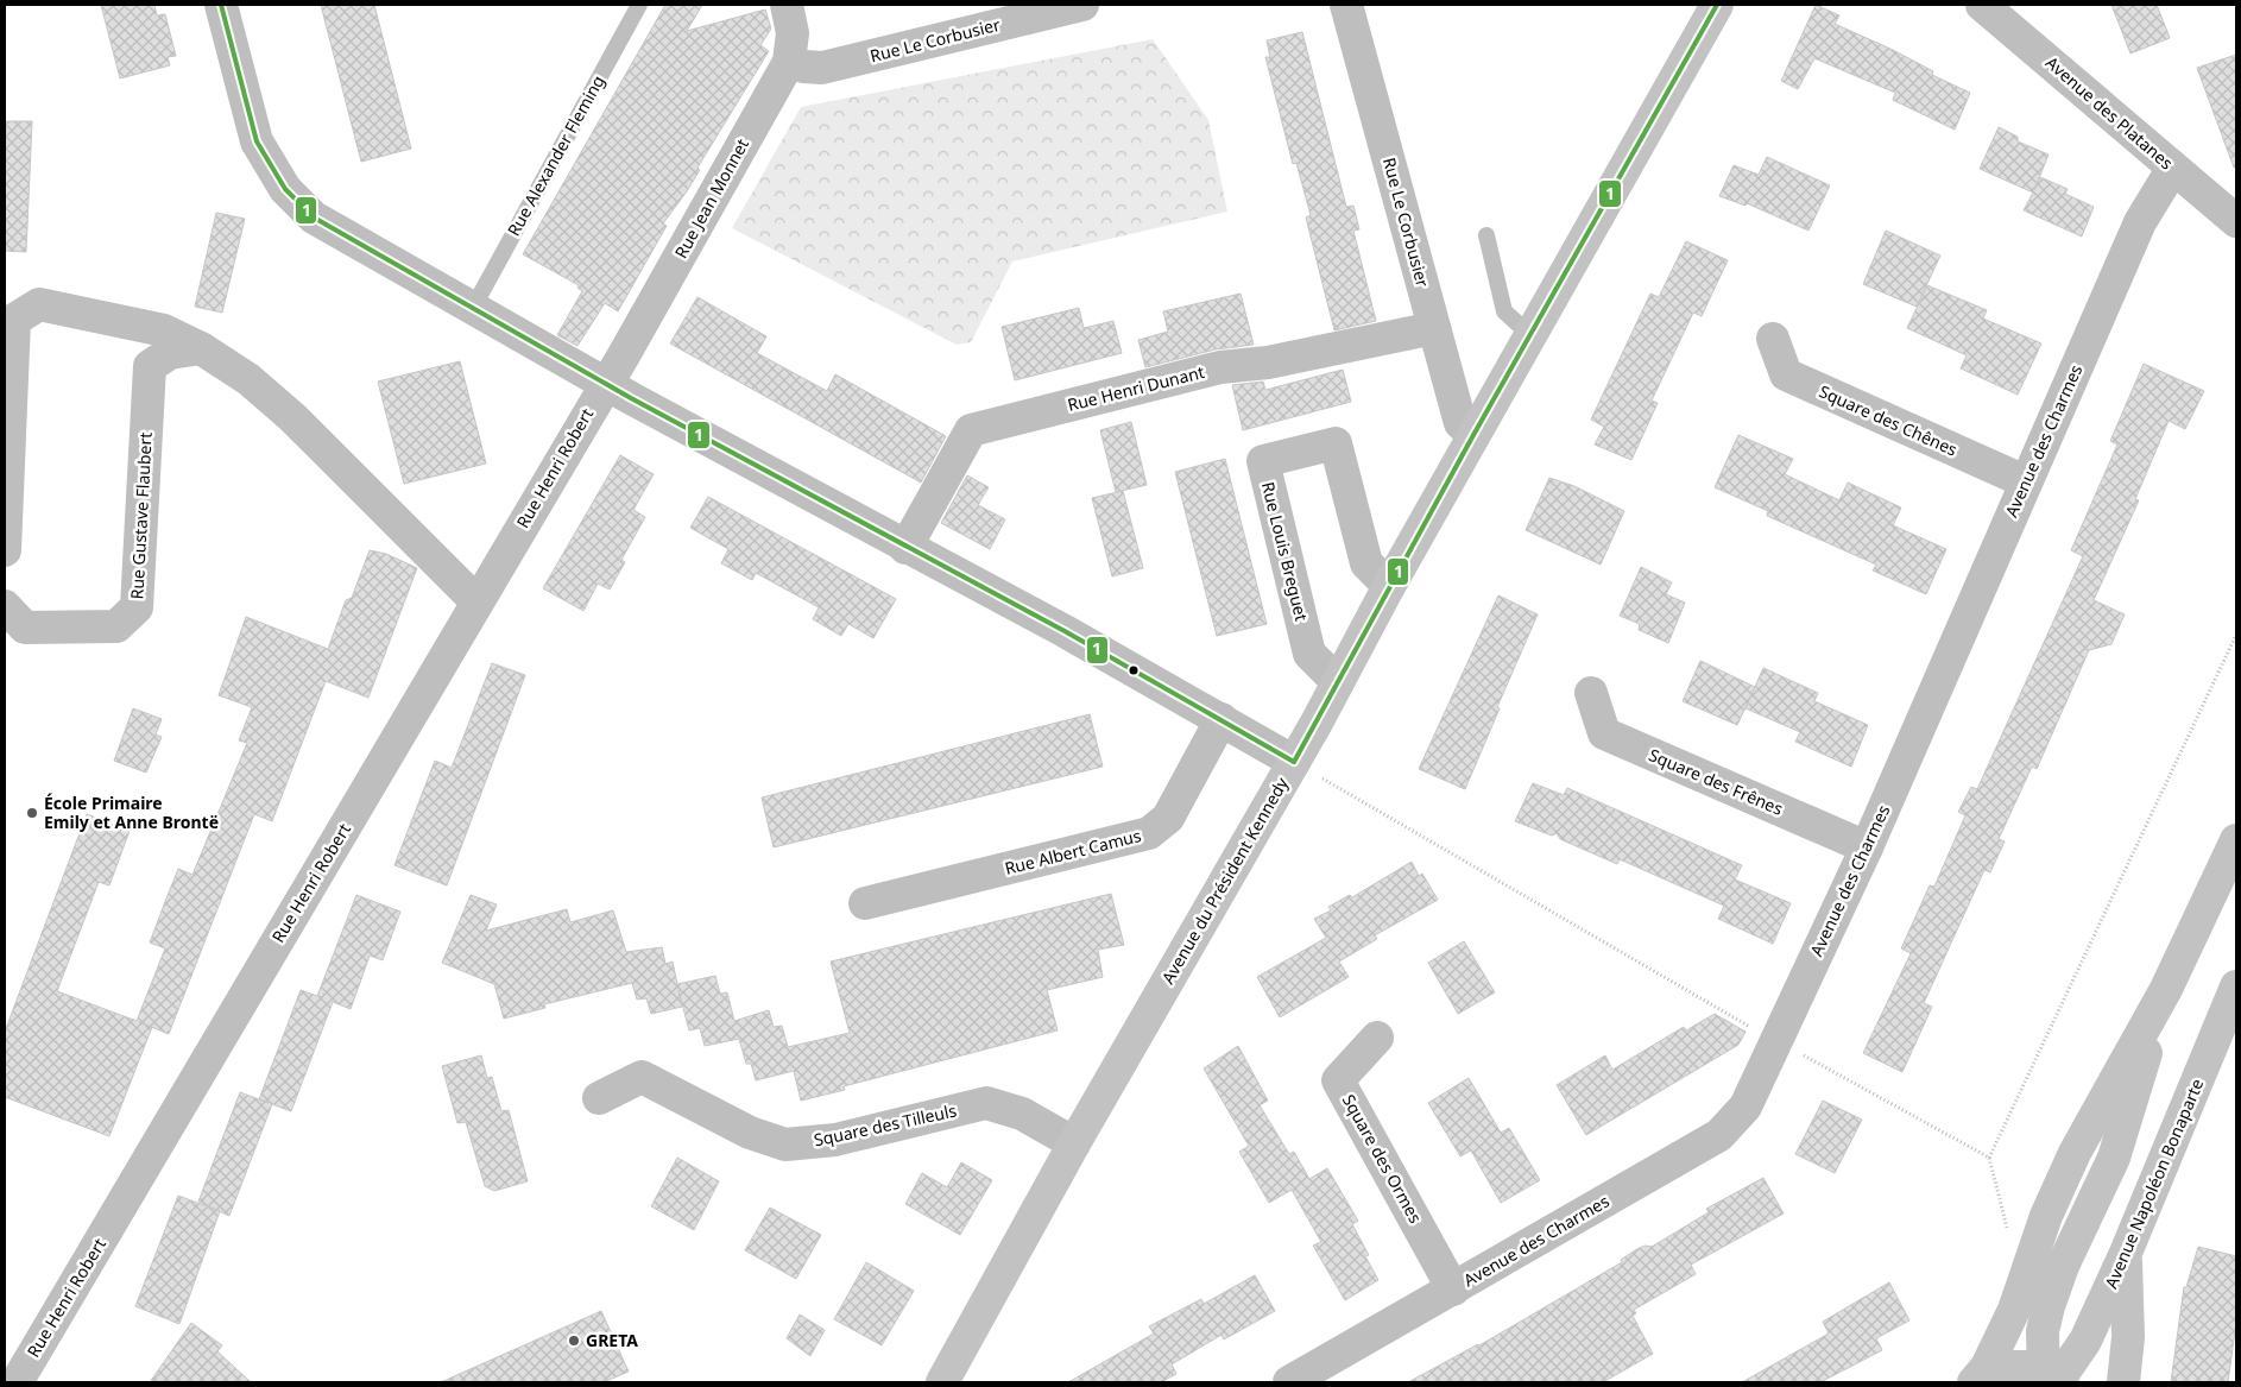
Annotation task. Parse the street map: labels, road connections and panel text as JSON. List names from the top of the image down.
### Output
{
  "streets": {
    "main road": ["Avenue du Président Kennedy", "Avenue Napoléon Bonaparte"],
    "street": [
      "Rue Le Corbusier",
      "Avenue des Platanes",
      "Rue Jean Monnet",
      "Rue Henri Dunant",
      "Square des Chênes",
      "Avenue des Charmes",
      "Rue Henri Robert",
      "Rue Gustave Flaubert",
      "Rue Louis Breguet",
      "Square des Frênes",
      "Rue Albert Camus",
      "Square des Tilleuls",
      "Square des Ormes"
    ],
    "lane": ["Rue Alexander Fleming"]
  },
  "crossings": [
    ["Rue Le Corbusier", "Rue Jean Monnet"],
    ["Rue Le Corbusier", "Rue Henri Dunant"],
    ["Rue Le Corbusier", "Avenue du Président Kennedy"],
    ["Avenue des Platanes", "Avenue des Charmes"],
    ["Rue Jean Monnet", "Rue Henri Robert"],
    ["Square des Chênes", "Avenue des Charmes"],
    ["Avenue des Charmes", "Square des Frênes"],
    ["Avenue des Charmes", "Square des Ormes"],
    ["Rue Louis Breguet", "Avenue du Président Kennedy"],
    ["Avenue du Président Kennedy", "Square des Tilleuls"]
  ],
  "places": ["École Primaire Emily et Anne Brontë", "GRETA"],
  "lines": ["transit line 1"]
}
